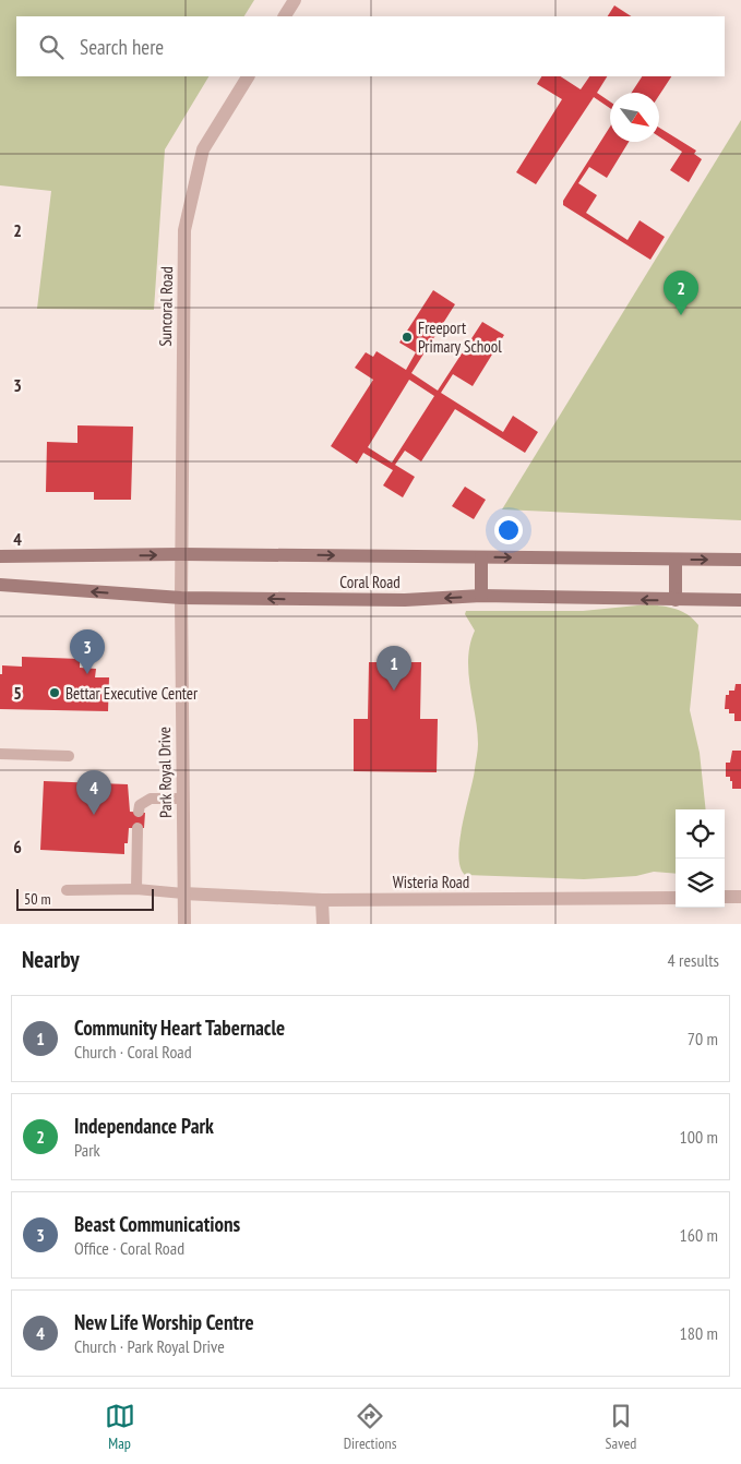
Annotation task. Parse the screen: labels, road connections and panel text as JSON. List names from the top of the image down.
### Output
{
  "streets": {
    "main road": ["Coral Road"],
    "street": ["Suncoral Road", "Park Royal Drive", "Wisteria Road"]
  },
  "crossings": [
    ["Suncoral Road", "Coral Road"],
    ["Suncoral Road", "Park Royal Drive"],
    ["Coral Road", "Park Royal Drive"],
    ["Park Royal Drive", "Wisteria Road"]
  ],
  "places": ["Freeport Primary School", "Bettar Executive Center"],
  "scale_bar": "50 m",
  "north": "bottom right",
  "page": {
    "search": "Search here",
    "pins": [
      "2",
      "3",
      "1",
      "4"
    ],
    "scale": "50 m",
    "heading": ["Nearby", "4 results"],
    "list": [
      {
        "mark": "1",
        "name": "Community Heart Tabernacle",
        "note": "Church · Coral Road",
        "value": "70 m"
      },
      {
        "mark": "2",
        "name": "Independance Park",
        "note": "Park",
        "value": "100 m"
      },
      {
        "mark": "3",
        "name": "Beast Communications",
        "note": "Office · Coral Road",
        "value": "160 m"
      },
      {
        "mark": "4",
        "name": "New Life Worship Centre",
        "note": "Church · Park Royal Drive",
        "value": "180 m"
      }
    ],
    "nav": ["Map", "Directions", "Saved"]
  },
  "grid": {
    "rows": [
      "2",
      "3",
      "4",
      "5",
      "6"
    ]
  }
}
